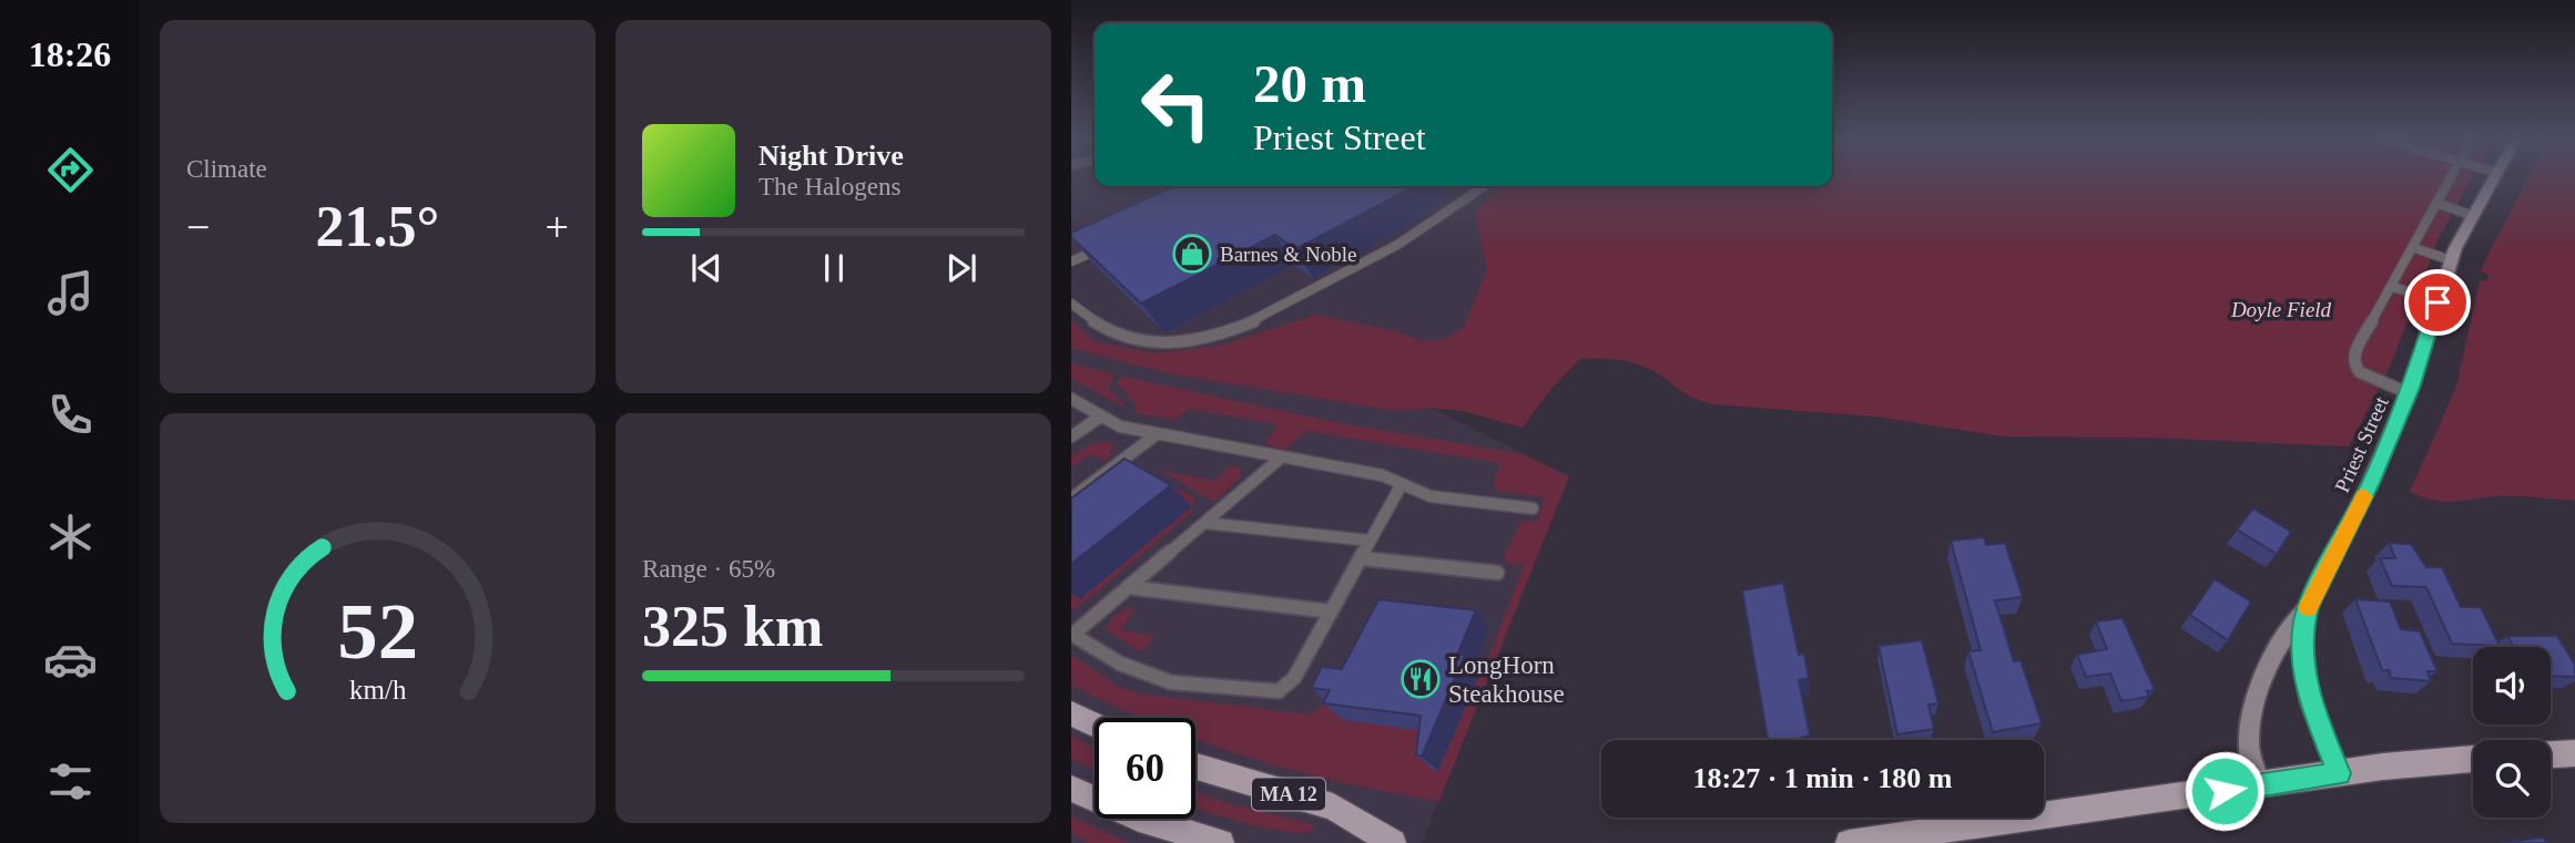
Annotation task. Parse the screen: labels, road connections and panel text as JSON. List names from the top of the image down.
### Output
{
  "streets": {
    "main road": ["Priest Street", "MA 12"]
  },
  "parks": ["Doyle Field"],
  "places": {
    "shop": ["Barnes & Noble"],
    "restaurant": ["LongHorn Steakhouse"]
  },
  "page": {
    "tabs": "18:26",
    "tile": [
      "Climate",
      ["Range · 65%", "325 km"]
    ],
    "turn": ["20 m", "Priest Street"],
    "song": ["Night Drive", "The Halogens"],
    "heat": ["−", "21.5°", "+"],
    "limit": "60",
    "trip": "18:27 · 1 min · 180 m",
    "gauge": ["52", "km/h"]
  }
}
